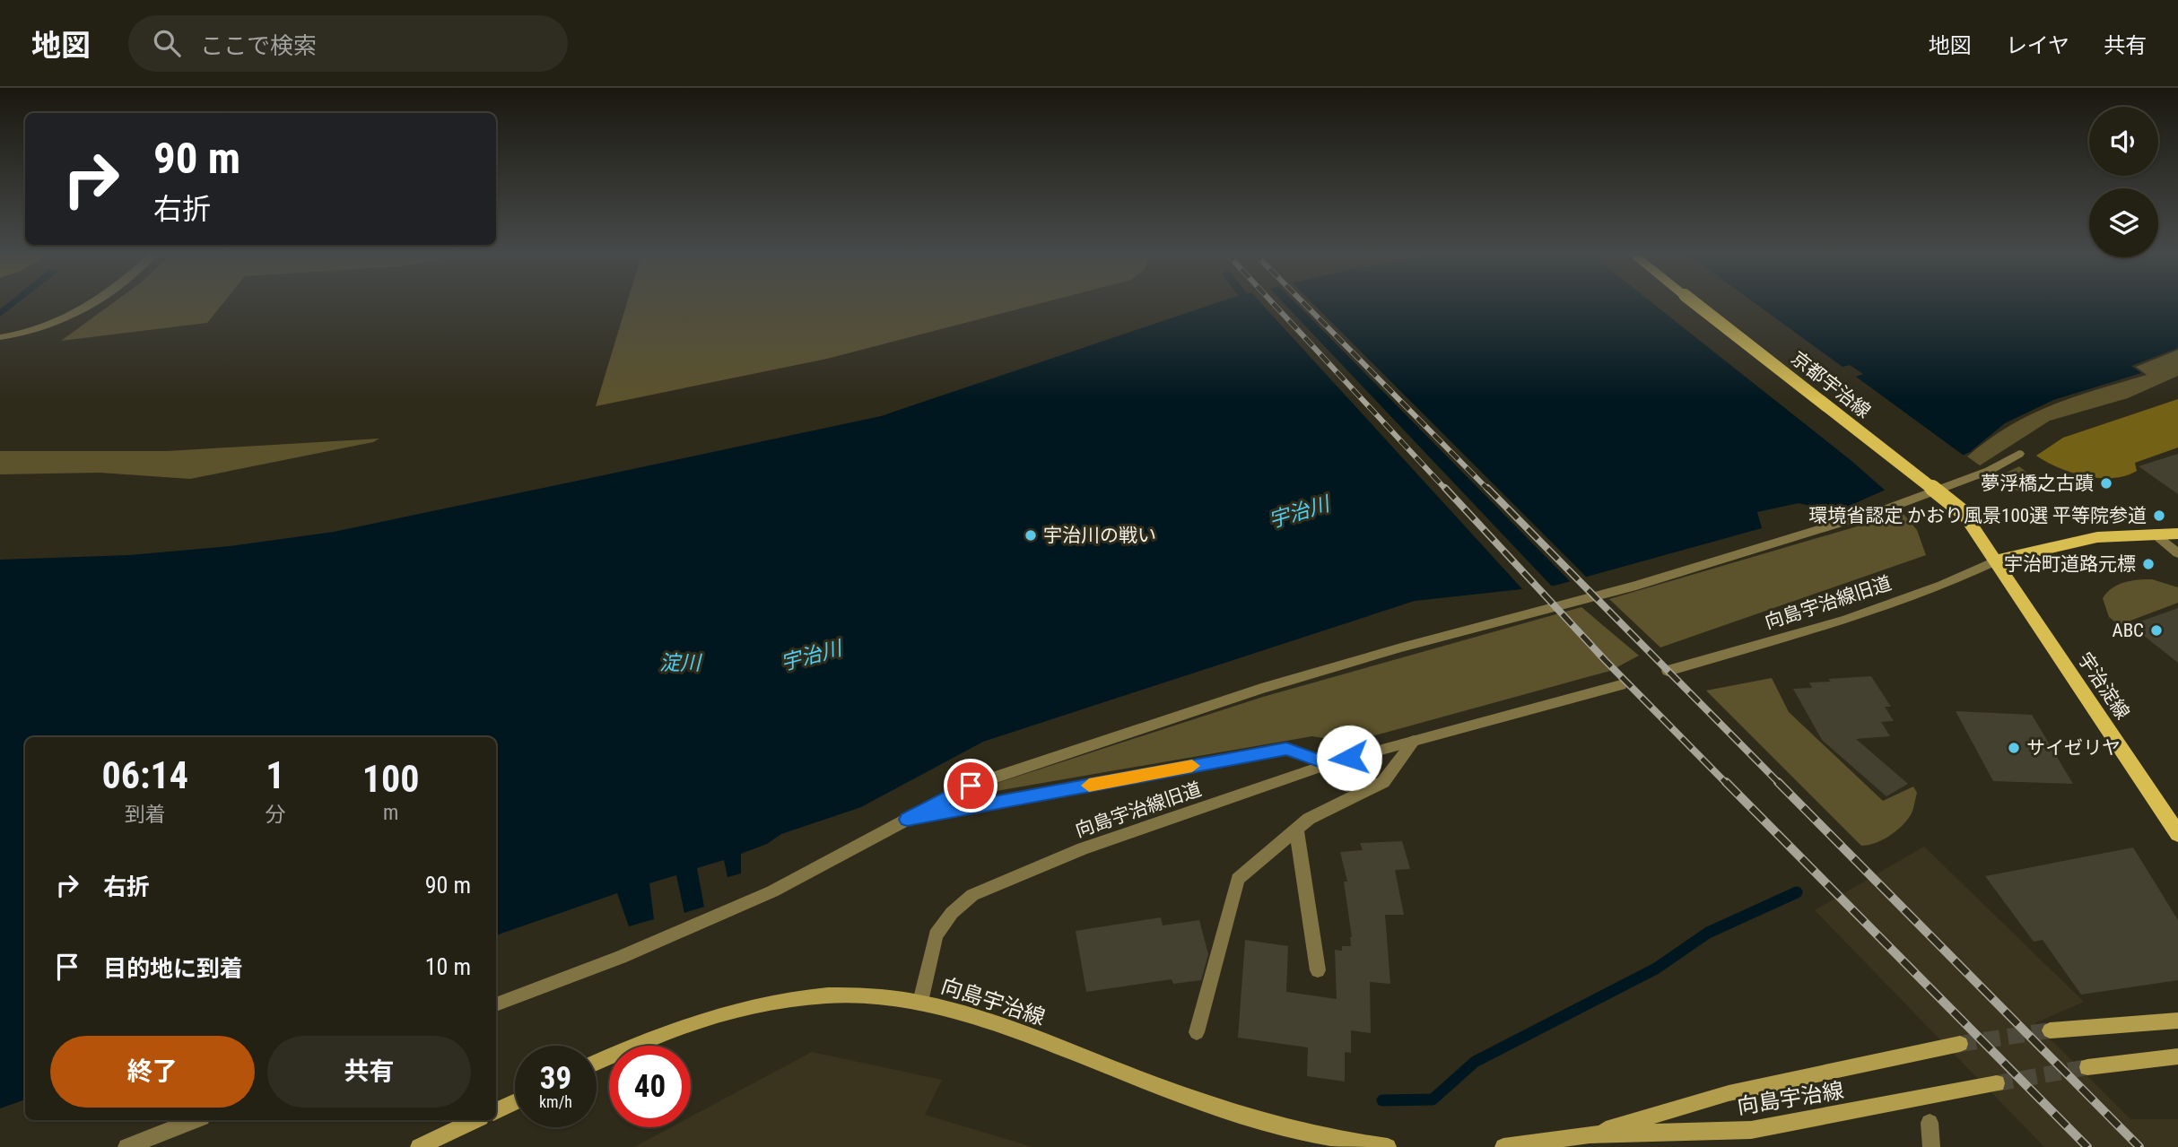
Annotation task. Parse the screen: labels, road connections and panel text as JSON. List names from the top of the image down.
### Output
{
  "streets": {
    "main road": ["京都宇治線", "宇治淀線", "向島宇治線"],
    "street": ["向島宇治線旧道"]
  },
  "crossings": [
    ["京都宇治線", "向島宇治線旧道"],
    ["京都宇治線", "宇治淀線"],
    ["向島宇治線旧道", "宇治淀線"],
    ["向島宇治線旧道", "向島宇治線"]
  ],
  "water": ["宇治川", "淀川"],
  "places": [
    "夢浮橋之古蹟",
    "環境省認定 かおり風景100選 平等院参道",
    "宇治川の戦い",
    "宇治町道路元標",
    "ABC",
    "サイゼリヤ"
  ],
  "page": {
    "header": "地図",
    "search": "ここで検索",
    "nav": ["地図", "レイヤ", "共有"],
    "turn": ["90 m", "右折"],
    "eta": [
      "06:14",
      "到着",
      "1",
      "分",
      "100",
      "m"
    ],
    "list": [
      {
        "name": "右折",
        "value": "90 m"
      },
      {
        "name": "目的地に到着",
        "value": "10 m"
      }
    ],
    "buttons": ["終了", "共有"],
    "speed": "39 km/h",
    "limit": "40"
  }
}
